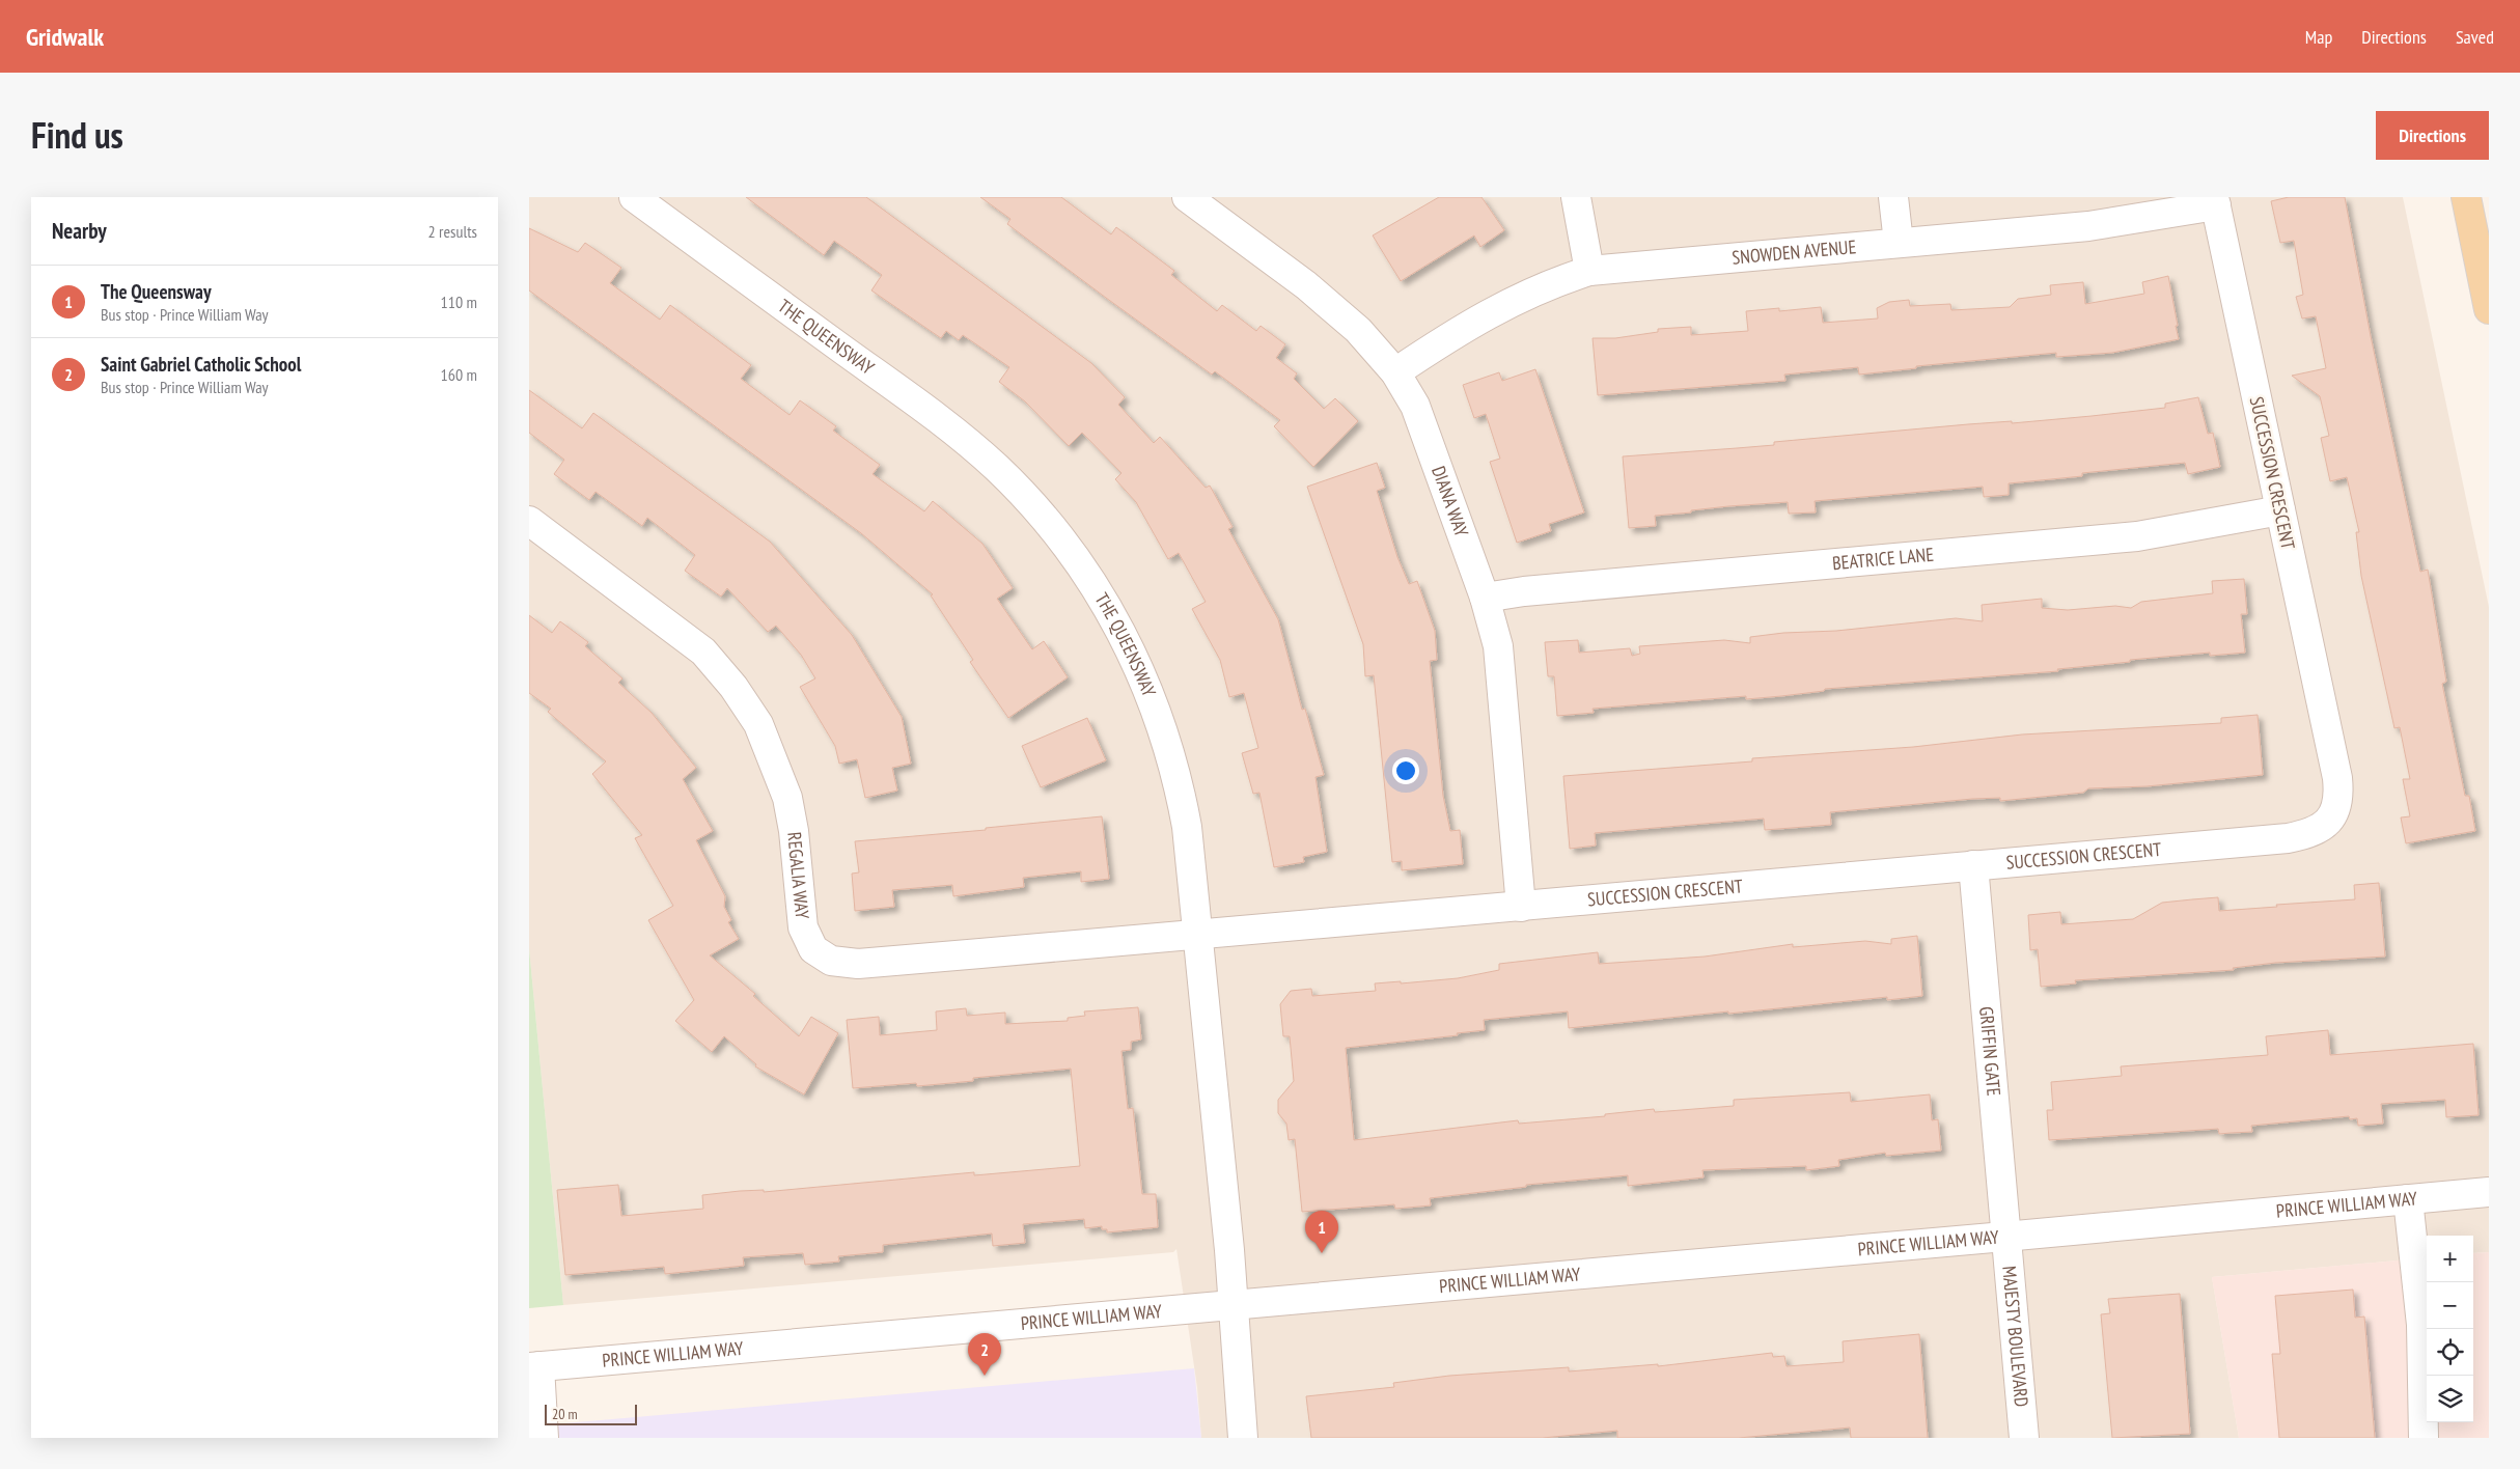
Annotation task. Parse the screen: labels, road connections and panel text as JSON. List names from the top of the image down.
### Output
{
  "streets": {
    "street": [
      "SNOWDEN AVENUE",
      "THE QUEENSWAY",
      "SUCCESSION CRESCENT",
      "DIANA WAY",
      "BEATRICE LANE",
      "REGALIA WAY",
      "GRIFFIN GATE",
      "PRINCE WILLIAM WAY",
      "MAJESTY BOULEVARD"
    ]
  },
  "crossings": [
    ["SNOWDEN AVENUE", "SUCCESSION CRESCENT"],
    ["SNOWDEN AVENUE", "DIANA WAY"],
    ["THE QUEENSWAY", "SUCCESSION CRESCENT"],
    ["THE QUEENSWAY", "REGALIA WAY"],
    ["THE QUEENSWAY", "PRINCE WILLIAM WAY"],
    ["SUCCESSION CRESCENT", "DIANA WAY"],
    ["SUCCESSION CRESCENT", "BEATRICE LANE"],
    ["SUCCESSION CRESCENT", "REGALIA WAY"],
    ["SUCCESSION CRESCENT", "GRIFFIN GATE"],
    ["DIANA WAY", "BEATRICE LANE"],
    ["GRIFFIN GATE", "PRINCE WILLIAM WAY"],
    ["GRIFFIN GATE", "MAJESTY BOULEVARD"],
    ["PRINCE WILLIAM WAY", "MAJESTY BOULEVARD"]
  ],
  "scale_bar": "20 m",
  "page": {
    "header": "Gridwalk",
    "nav": ["Map", "Directions", "Saved"],
    "title": "Find us",
    "buttons": "Directions",
    "heading": ["Nearby", "2 results"],
    "list": [
      {
        "mark": "1",
        "name": "The Queensway",
        "note": "Bus stop · Prince William Way",
        "value": "110 m"
      },
      {
        "mark": "2",
        "name": "Saint Gabriel Catholic School",
        "note": "Bus stop · Prince William Way",
        "value": "160 m"
      }
    ],
    "pins": ["1", "2"],
    "map_buttons": ["+", "−"],
    "scale": "20 m"
  }
}
